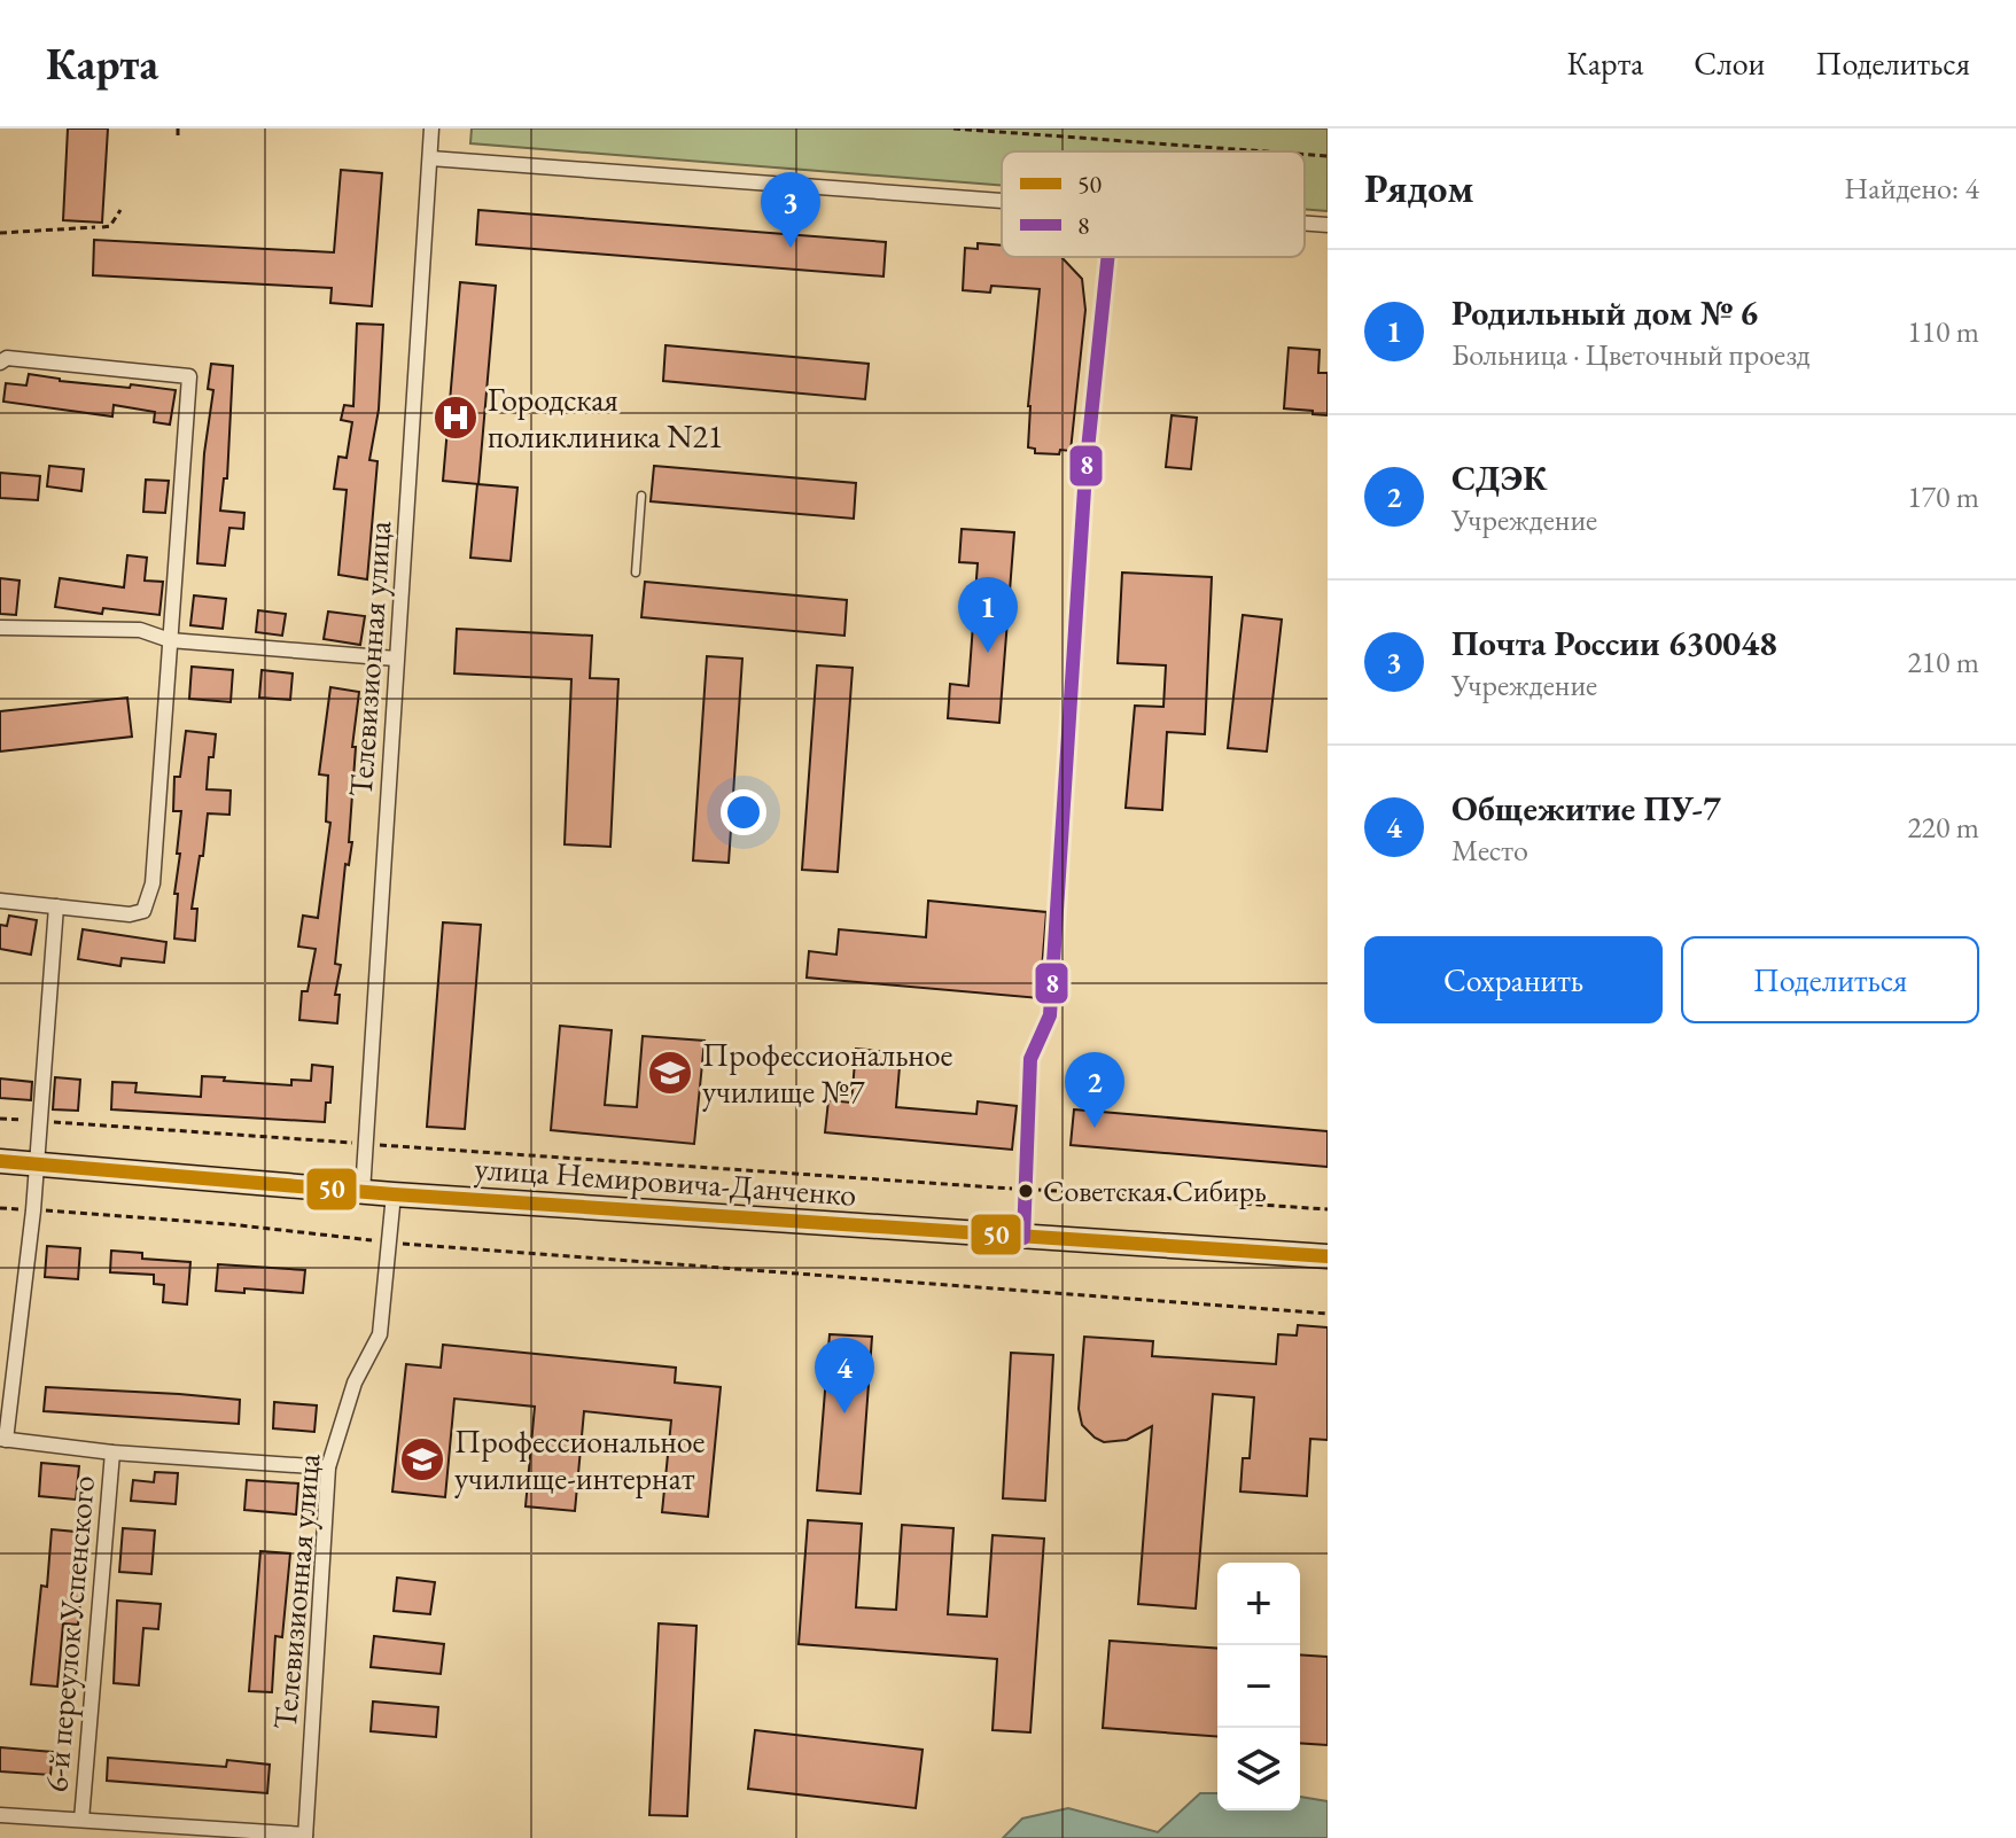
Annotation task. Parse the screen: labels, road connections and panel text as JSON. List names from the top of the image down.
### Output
{
  "streets": {
    "main road": ["улица Немировича-Данченко"],
    "street": ["Телевизионная улица", "6-й переулок Успенского"]
  },
  "crossings": [
    ["Телевизионная улица", "улица Немировича-Данченко"]
  ],
  "places": {
    "hospital": ["Городская поликлиника N21"],
    "school or university": ["Профессиональное училище №7", "Профессиональное училище-интернат"],
    "other": ["Советская Сибирь"]
  },
  "lines": ["transit line 8", "transit line 50"],
  "legend": ["50", "8"],
  "page": {
    "header": "Карта",
    "nav": ["Карта", "Слои", "Поделиться"],
    "heading": ["Рядом", "Найдено: 4"],
    "pins": [
      "3",
      "1",
      "2",
      "4"
    ],
    "list": [
      {
        "mark": "1",
        "name": "Родильный дом № 6",
        "note": "Больница · Цветочный проезд",
        "value": "110 m"
      },
      {
        "mark": "2",
        "name": "СДЭК",
        "note": "Учреждение",
        "value": "170 m"
      },
      {
        "mark": "3",
        "name": "Почта России 630048",
        "note": "Учреждение",
        "value": "210 m"
      },
      {
        "mark": "4",
        "name": "Общежитие ПУ-7",
        "note": "Место",
        "value": "220 m"
      }
    ],
    "buttons": ["Сохранить", "Поделиться"],
    "map_buttons": ["+", "−"]
  }
}
